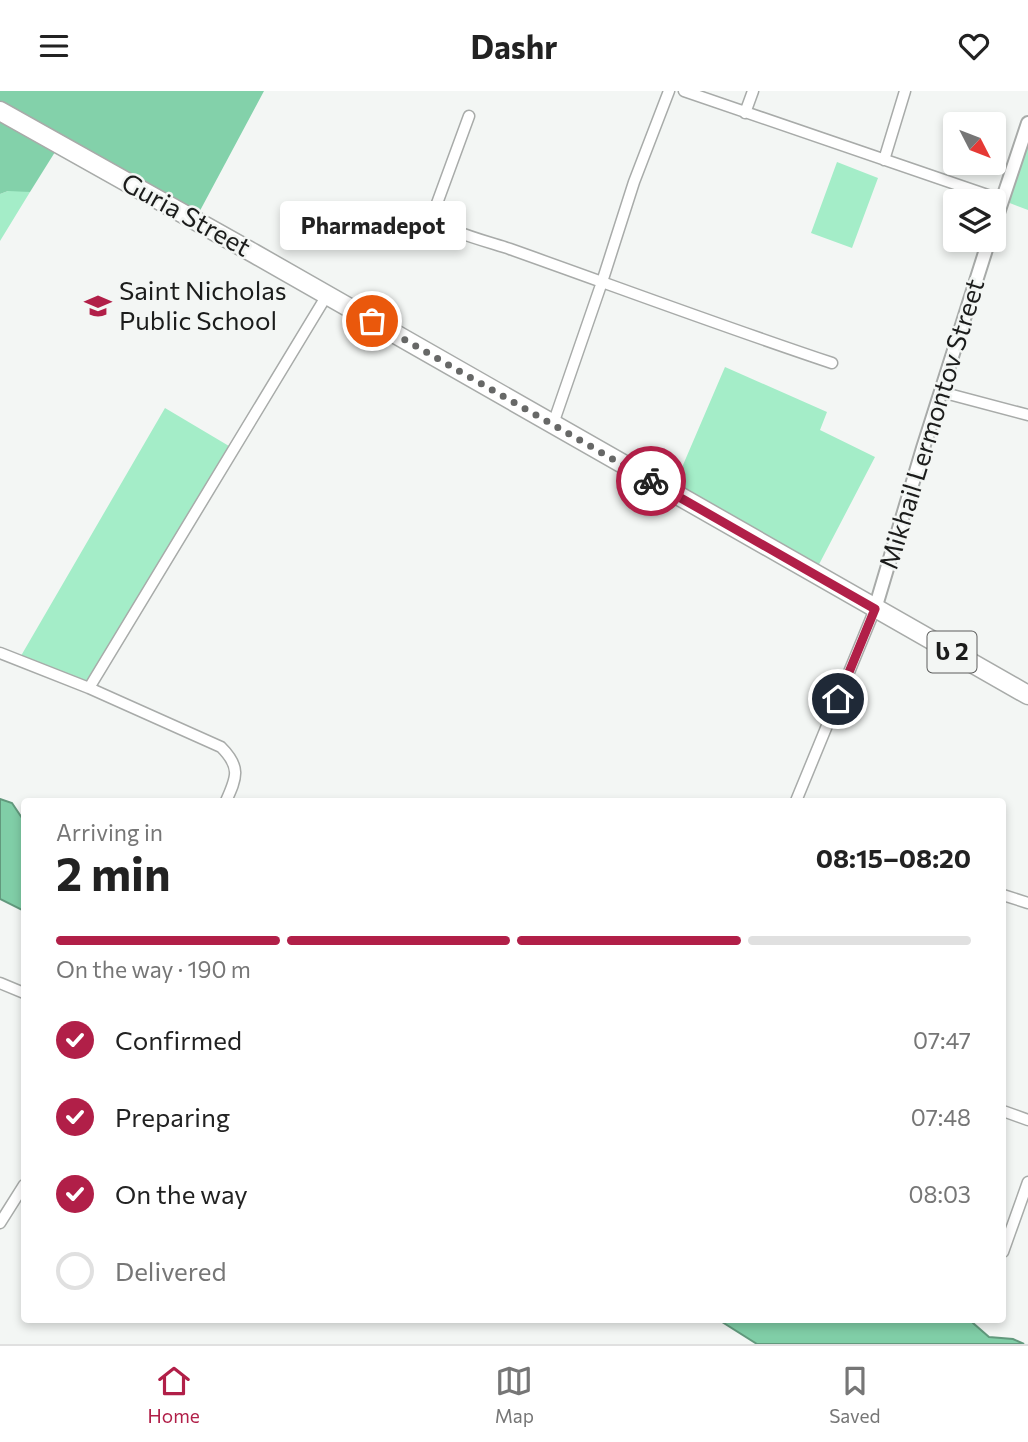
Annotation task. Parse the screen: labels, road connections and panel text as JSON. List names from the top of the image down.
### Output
{
  "streets": {
    "highway": ["Guria Street", "ს 2"],
    "street": ["Mikhail Lermontov Street"]
  },
  "crossings": [
    ["Guria Street", "Mikhail Lermontov Street"]
  ],
  "places": {
    "school or university": ["Saint Nicholas Public School"],
    "other": ["Pharmadepot"]
  },
  "north": "bottom right",
  "page": {
    "header": "Dashr",
    "bubble": "Pharmadepot",
    "heading": ["2 min", "Arriving in", "08:15–08:20"],
    "bar": "On the way · 190 m",
    "list": [
      ["Confirmed", "07:47"],
      ["Preparing", "07:48"],
      ["On the way", "08:03"],
      "Delivered"
    ],
    "tabs": ["Home", "Map", "Saved"]
  }
}
